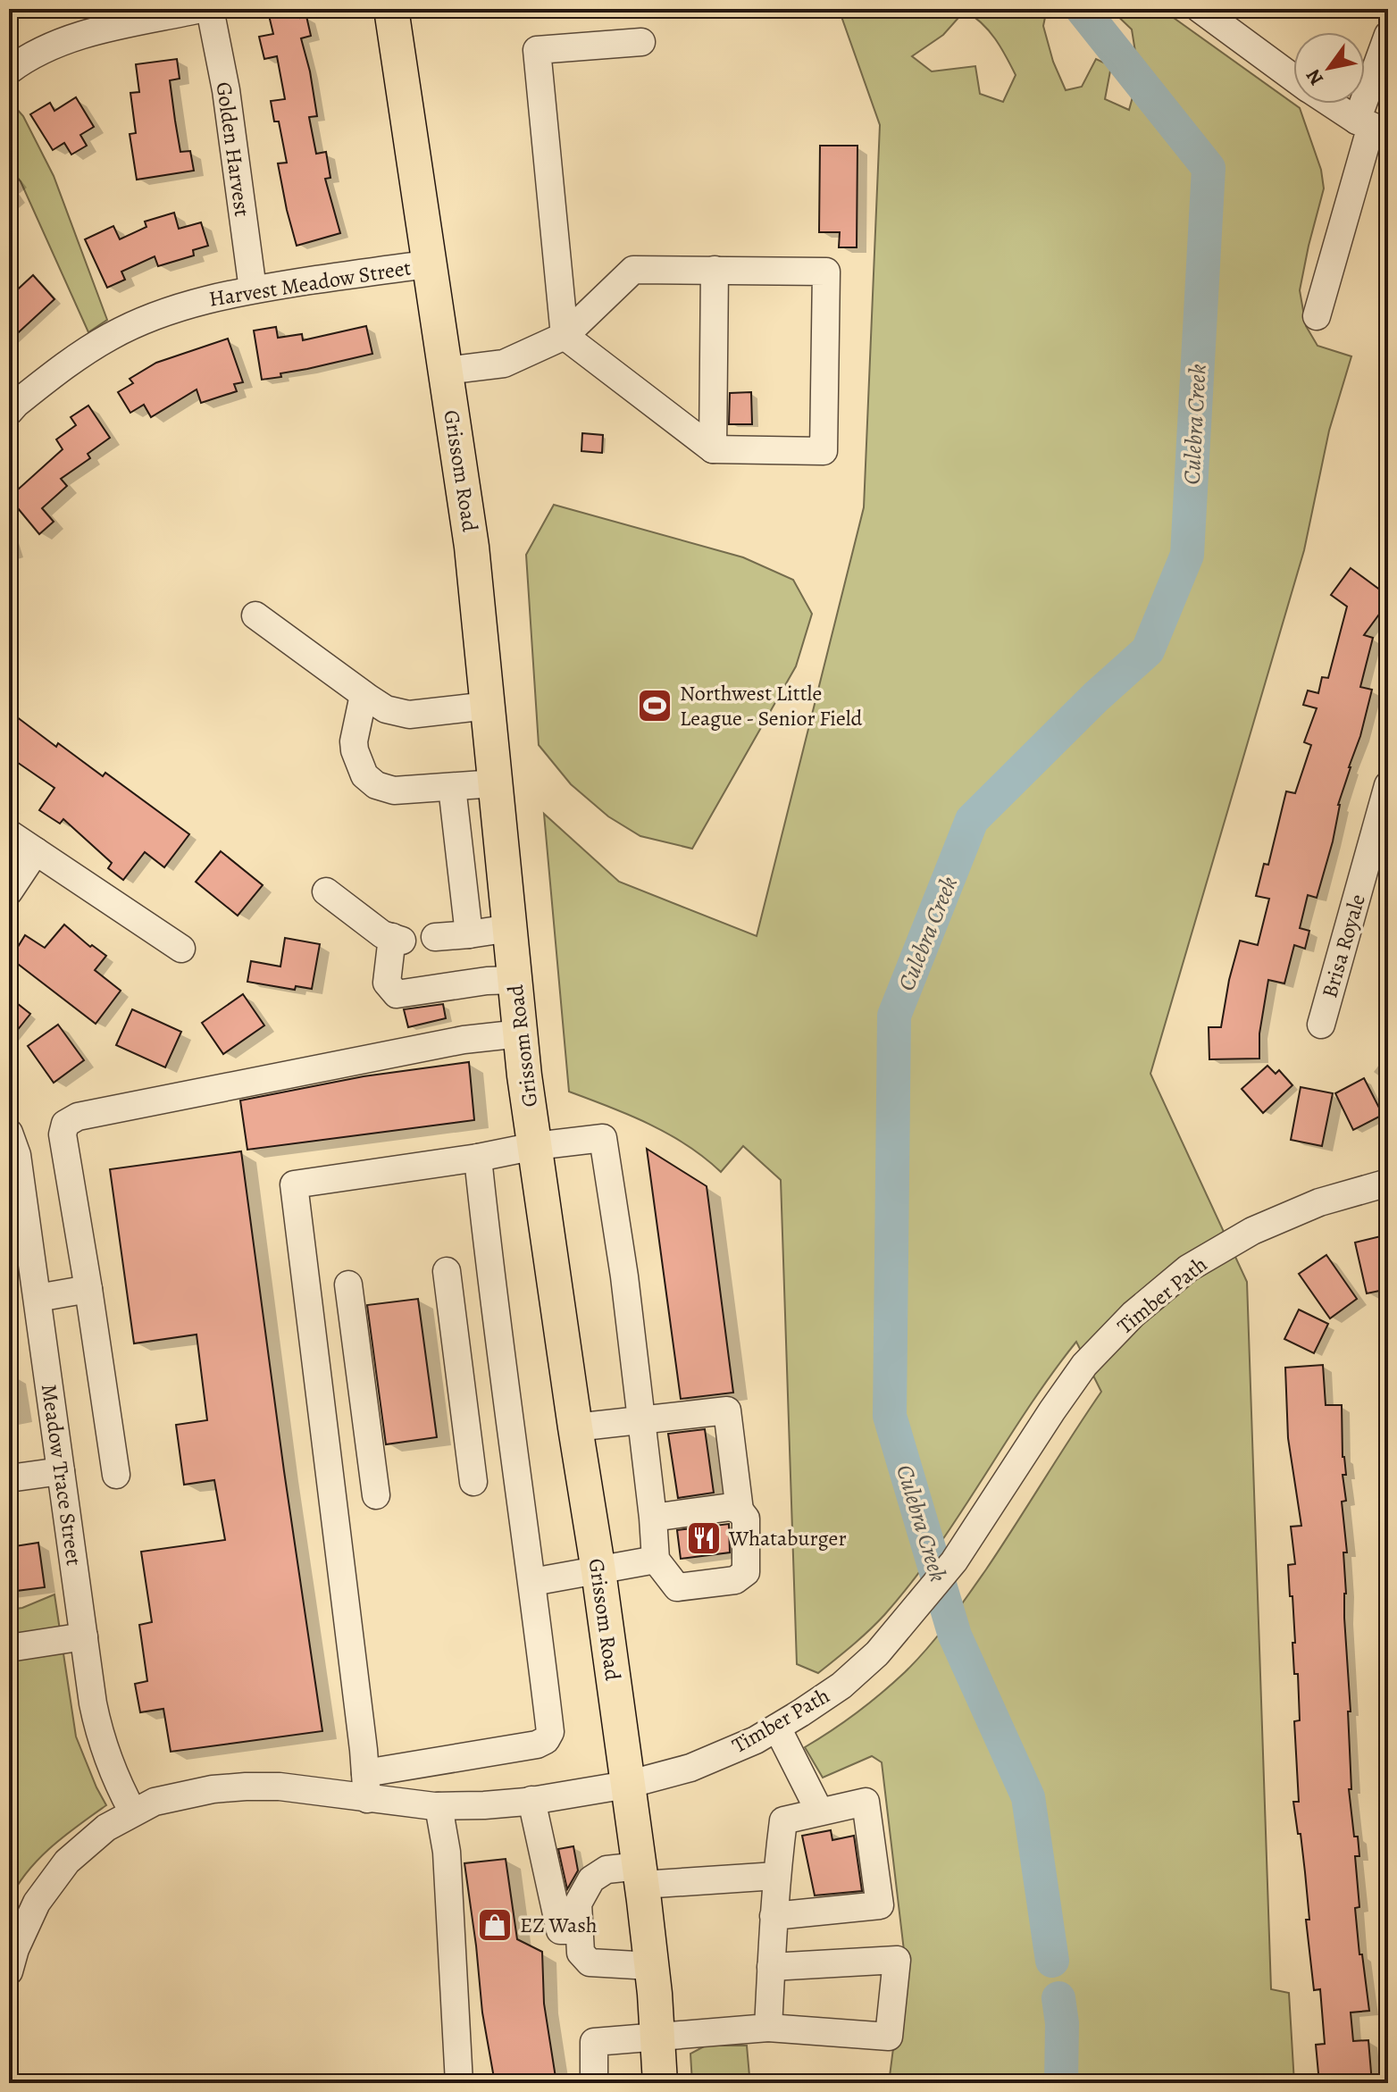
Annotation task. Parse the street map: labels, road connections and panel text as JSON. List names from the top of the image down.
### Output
{
  "streets": {
    "main road": ["Grissom Road"],
    "street": [
      "Golden Harvest",
      "Harvest Meadow Street",
      "Brisa Royale",
      "Timber Path",
      "Meadow Trace Street"
    ]
  },
  "crossings": [
    ["Golden Harvest", "Harvest Meadow Street"],
    ["Harvest Meadow Street", "Grissom Road"],
    ["Grissom Road", "Timber Path"],
    ["Timber Path", "Meadow Trace Street"]
  ],
  "water": ["Culebra Creek"],
  "places": {
    "sports": ["Northwest Little League - Senior Field"],
    "restaurant": ["Whataburger"],
    "shop": ["EZ Wash"]
  },
  "north": "bottom left"
}
